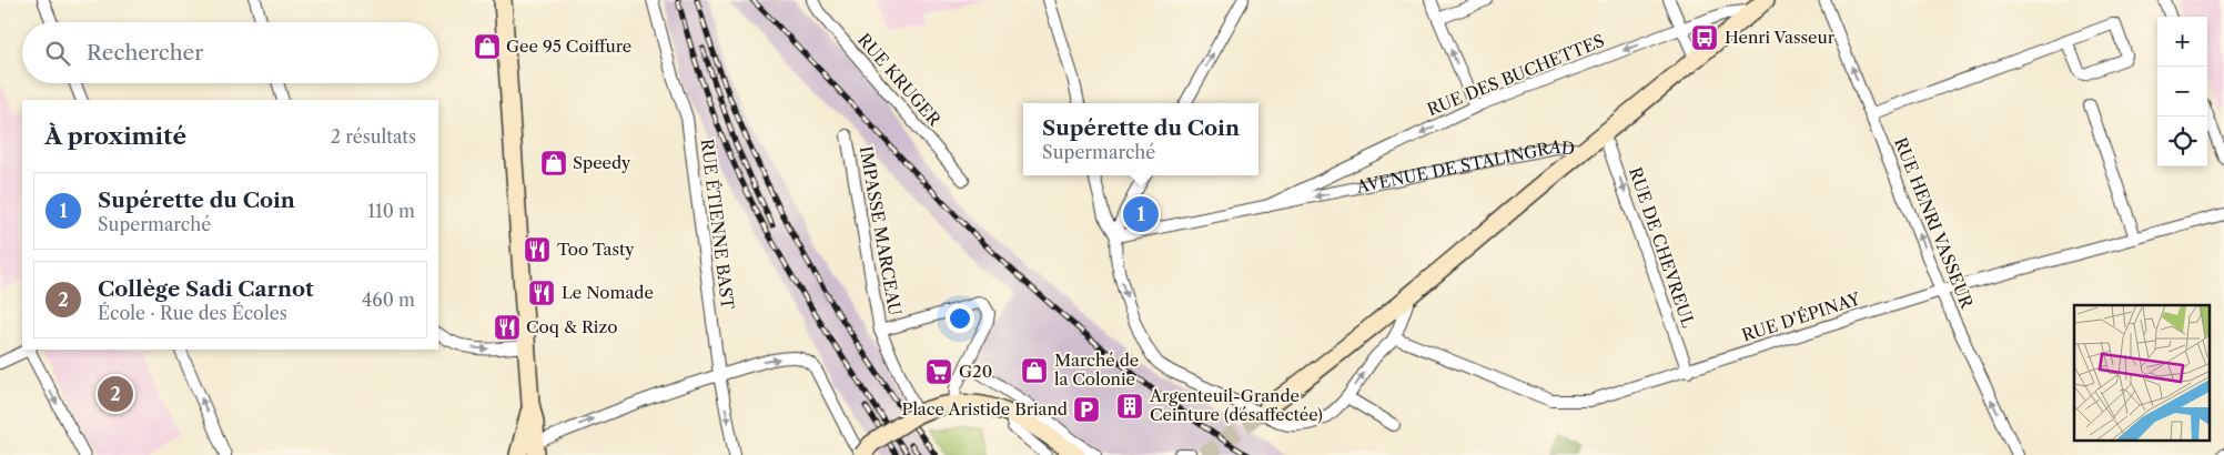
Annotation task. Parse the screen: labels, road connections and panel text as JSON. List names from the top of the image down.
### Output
{
  "streets": {
    "main road": ["AVENUE DE STALINGRAD"],
    "street": [
      "RUE DES BUCHETTES",
      "RUE KRUGER",
      "RUE HENRI VASSEUR",
      "RUE ÉTIENNE BAST",
      "IMPASSE MARCEAU",
      "RUE DE CHEVREUL",
      "RUE D'ÉPINAY"
    ]
  },
  "crossings": [
    ["RUE DES BUCHETTES", "AVENUE DE STALINGRAD"],
    ["AVENUE DE STALINGRAD", "RUE DE CHEVREUL"],
    ["RUE HENRI VASSEUR", "RUE D'ÉPINAY"],
    ["RUE DE CHEVREUL", "RUE D'ÉPINAY"]
  ],
  "one_way": [
    "RUE DES BUCHETTES",
    "AVENUE DE STALINGRAD",
    "RUE HENRI VASSEUR",
    "RUE DE CHEVREUL"
  ],
  "places": {
    "bus stop": ["Henri Vasseur"],
    "shop": ["Gee 95 Coiffure", "Speedy", "Marché de la Colonie"],
    "restaurant": ["Too Tasty", "Le Nomade", "Coq & Rizo"],
    "supermarket": ["G20"],
    "building": ["Argenteuil-Grande Ceinture (désaffectée)"],
    "parking": ["Place Aristide Briand"]
  },
  "page": {
    "map_buttons": ["+", "−"],
    "search": "Rechercher",
    "heading": ["À proximité", "2 résultats"],
    "popup": ["Supérette du Coin", "Supermarché"],
    "list": [
      {
        "mark": "1",
        "name": "Supérette du Coin",
        "note": "Supermarché",
        "value": "110 m"
      },
      {
        "mark": "2",
        "name": "Collège Sadi Carnot",
        "note": "École · Rue des Écoles",
        "value": "460 m"
      }
    ],
    "pins": ["1", "2"]
  }
}
